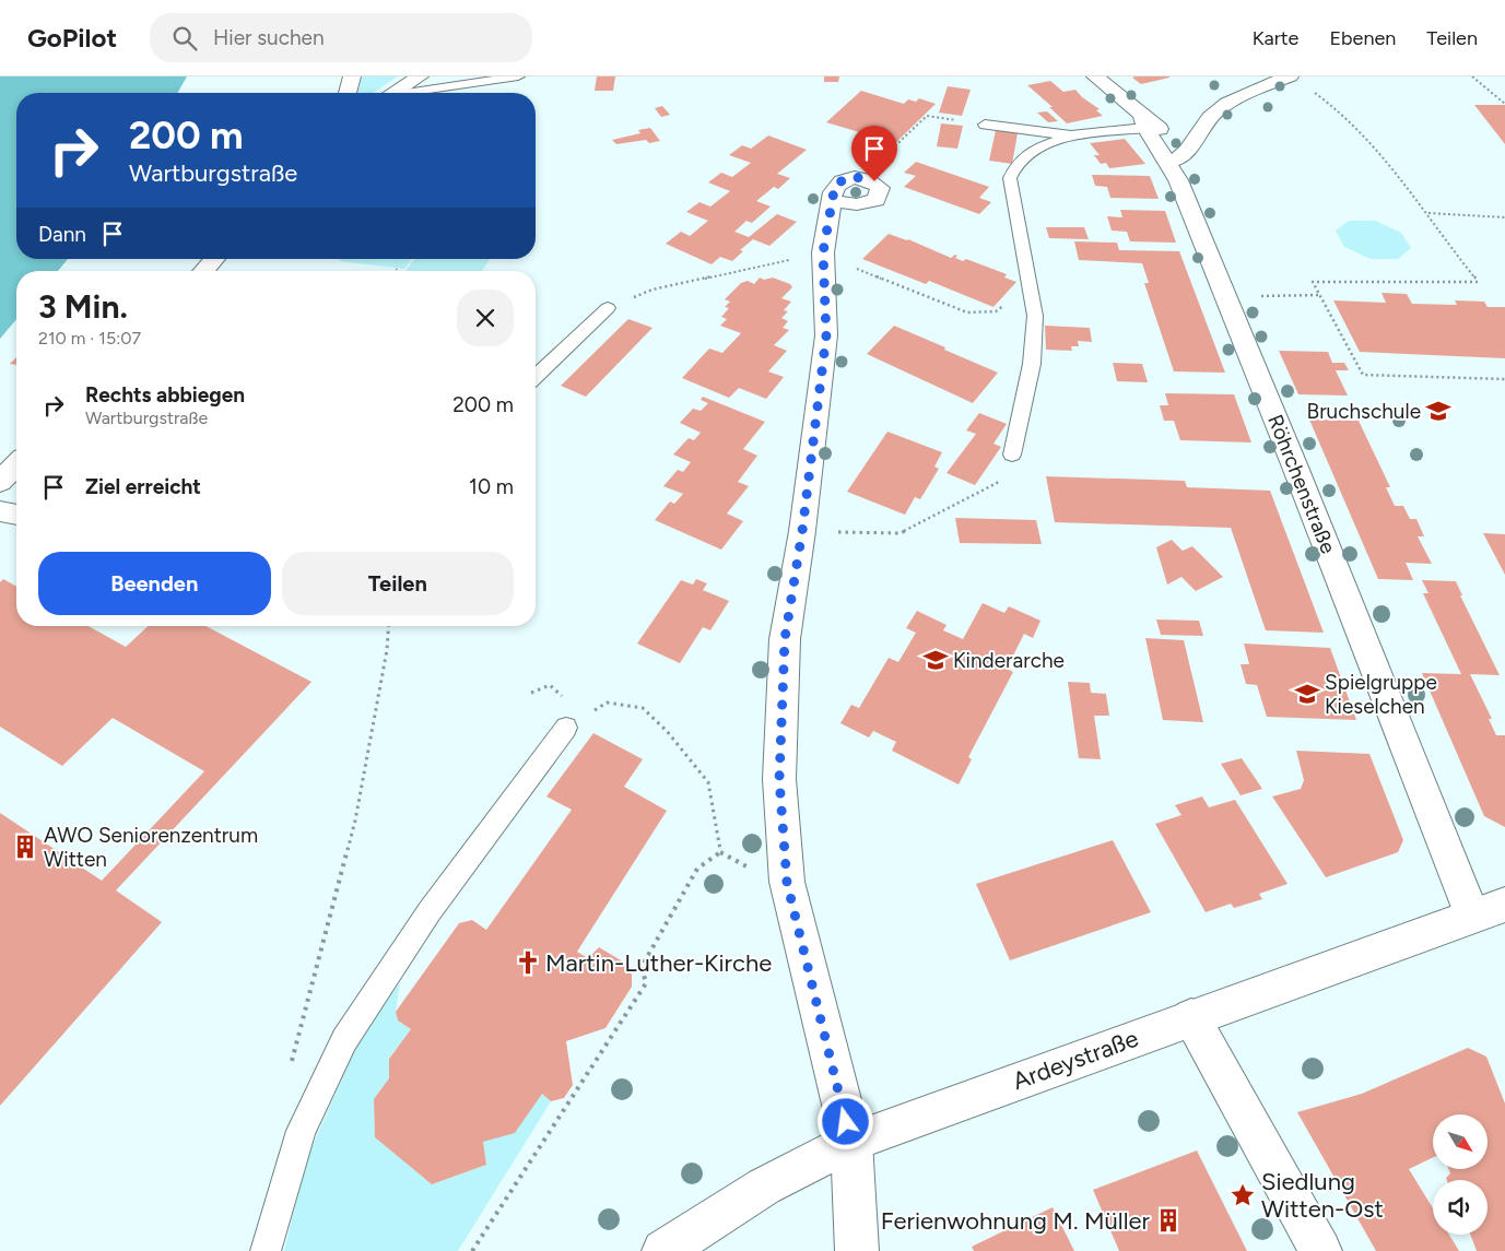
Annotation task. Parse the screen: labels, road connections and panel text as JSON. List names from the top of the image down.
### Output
{
  "streets": {
    "street": ["Röhrchenstraße", "Ardeystraße"]
  },
  "crossings": [
    ["Röhrchenstraße", "Ardeystraße"]
  ],
  "places": {
    "school or university": ["Bruchschule", "Kinderarche", "Spielgruppe Kieselchen"],
    "building": ["AWO Seniorenzentrum Witten", "Ferienwohnung M. Müller"],
    "church": ["Martin-Luther-Kirche"],
    "place": ["Siedlung Witten-Ost"]
  },
  "north": "bottom right",
  "page": {
    "header": "GoPilot",
    "search": "Hier suchen",
    "nav": ["Karte", "Ebenen", "Teilen"],
    "turn": ["200 m", "Wartburgstraße"],
    "then": "Dann",
    "heading": ["3 Min.", "210 m · 15:07"],
    "list": [
      {
        "name": "Rechts abbiegen",
        "note": "Wartburgstraße",
        "value": "200 m"
      },
      {
        "name": "Ziel erreicht",
        "value": "10 m"
      }
    ],
    "buttons": ["Beenden", "Teilen"]
  }
}
